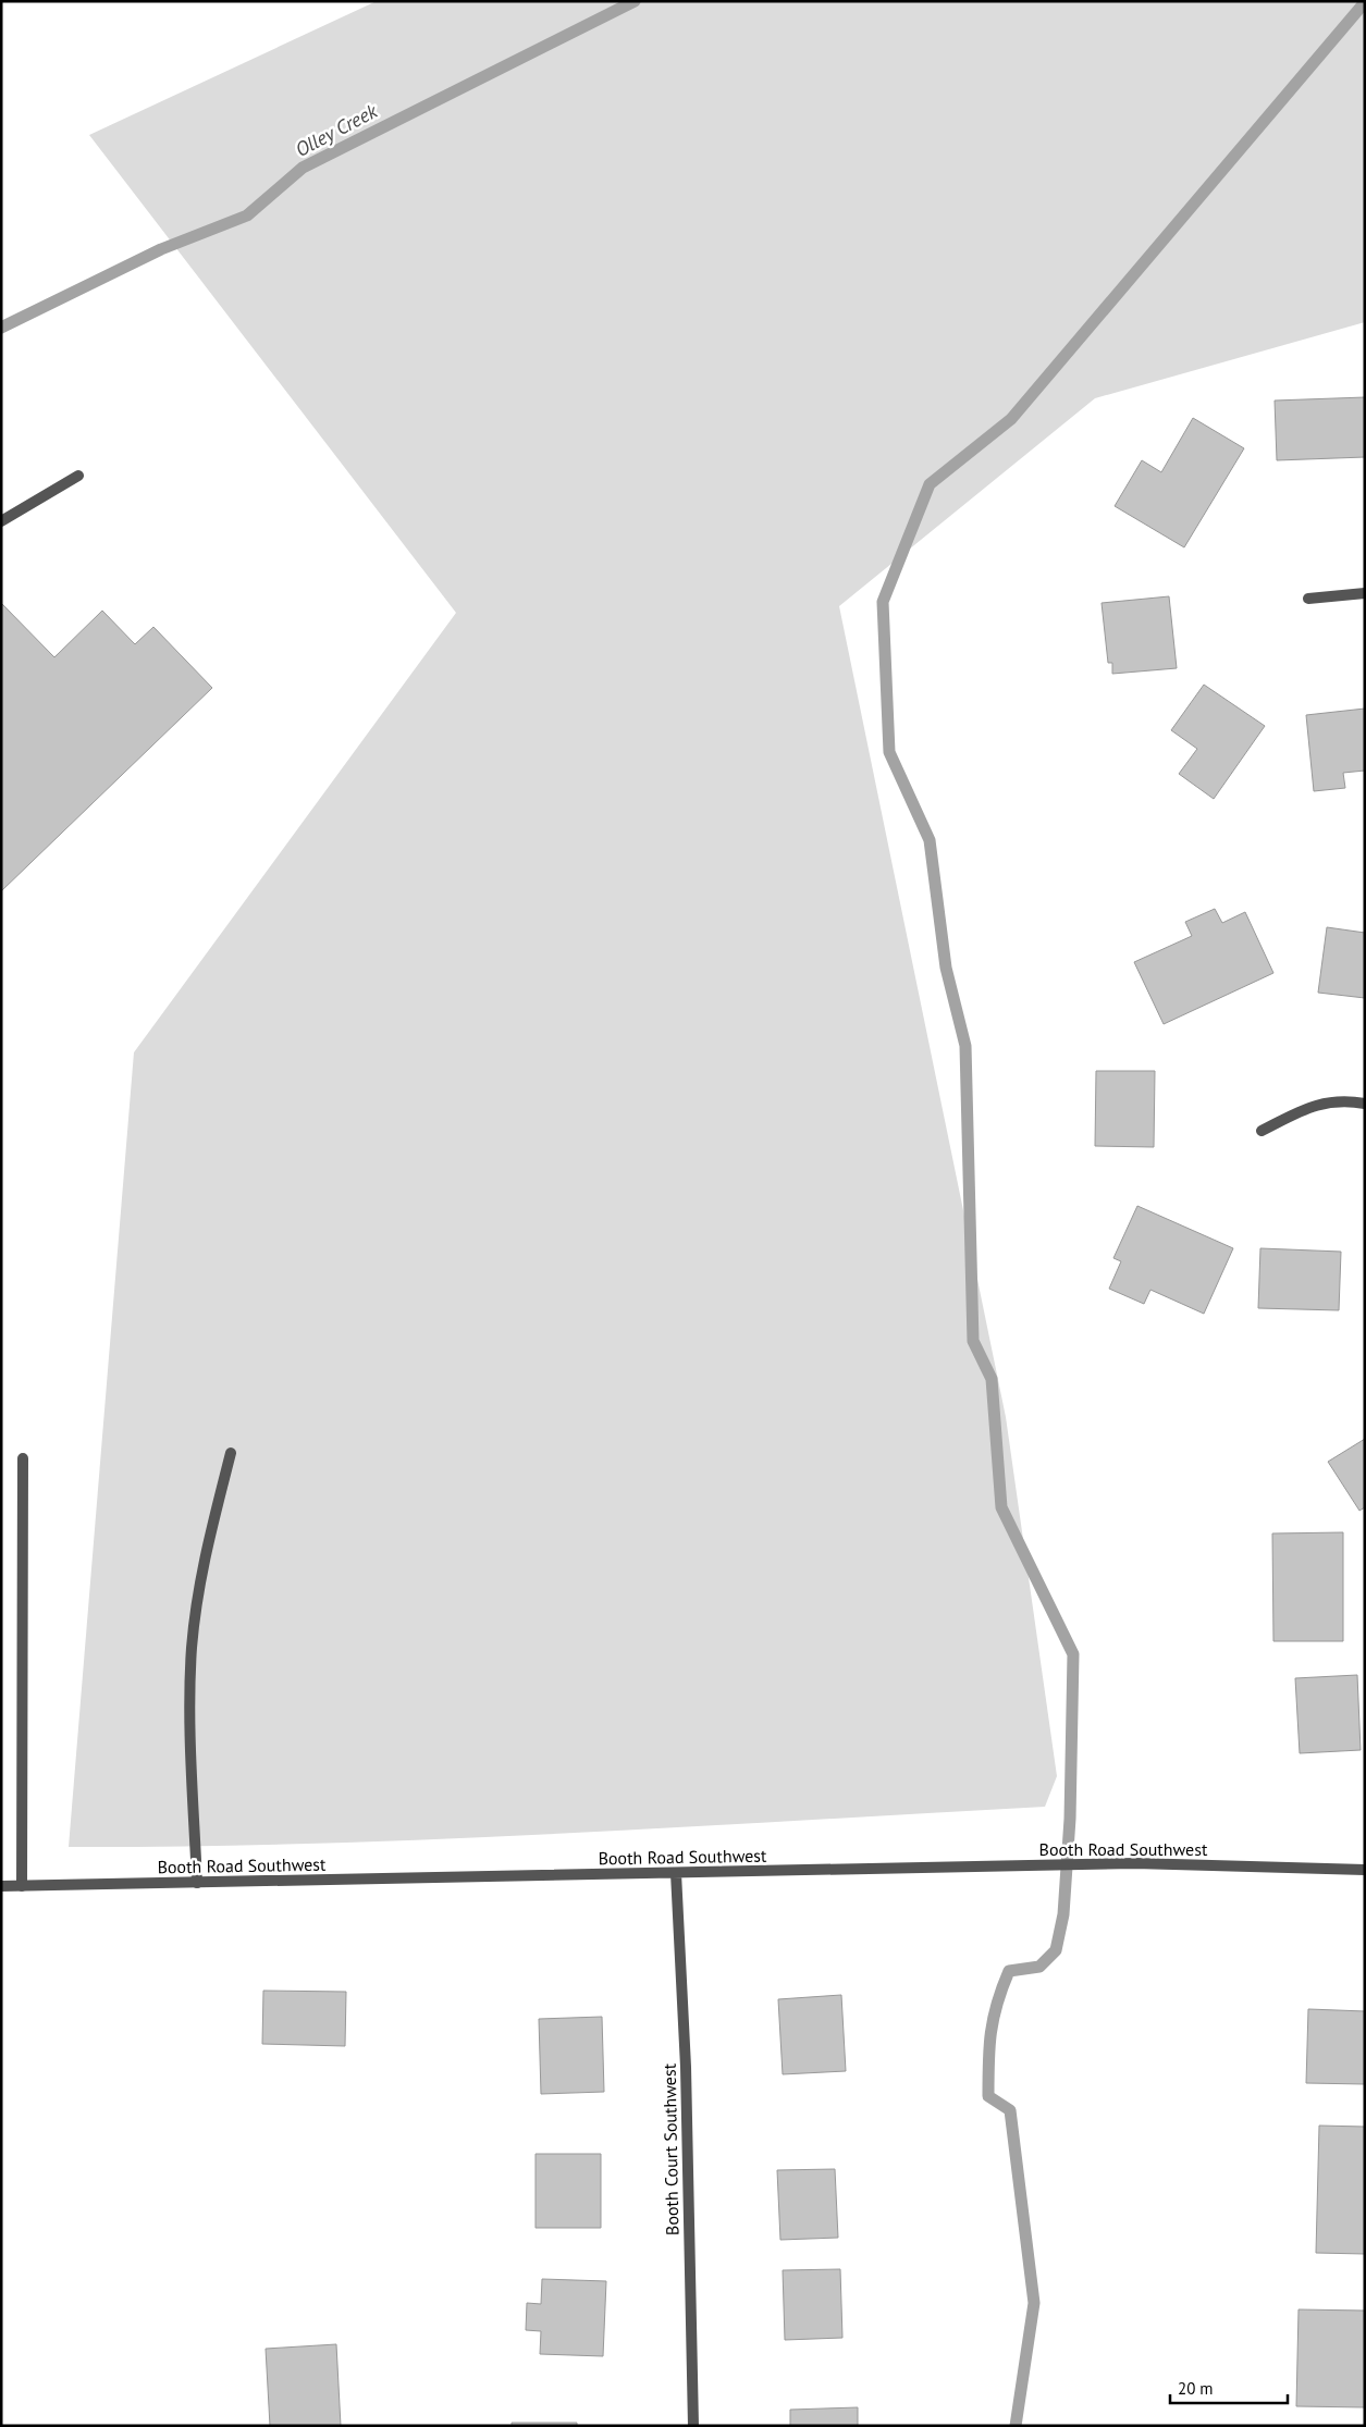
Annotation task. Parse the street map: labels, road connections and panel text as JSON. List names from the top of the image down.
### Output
{
  "streets": {
    "street": ["Booth Road Southwest", "Booth Court Southwest"]
  },
  "crossings": [
    ["Booth Road Southwest", "Booth Court Southwest"]
  ],
  "water": ["Olley Creek"],
  "scale_bar": "20 m"
}
